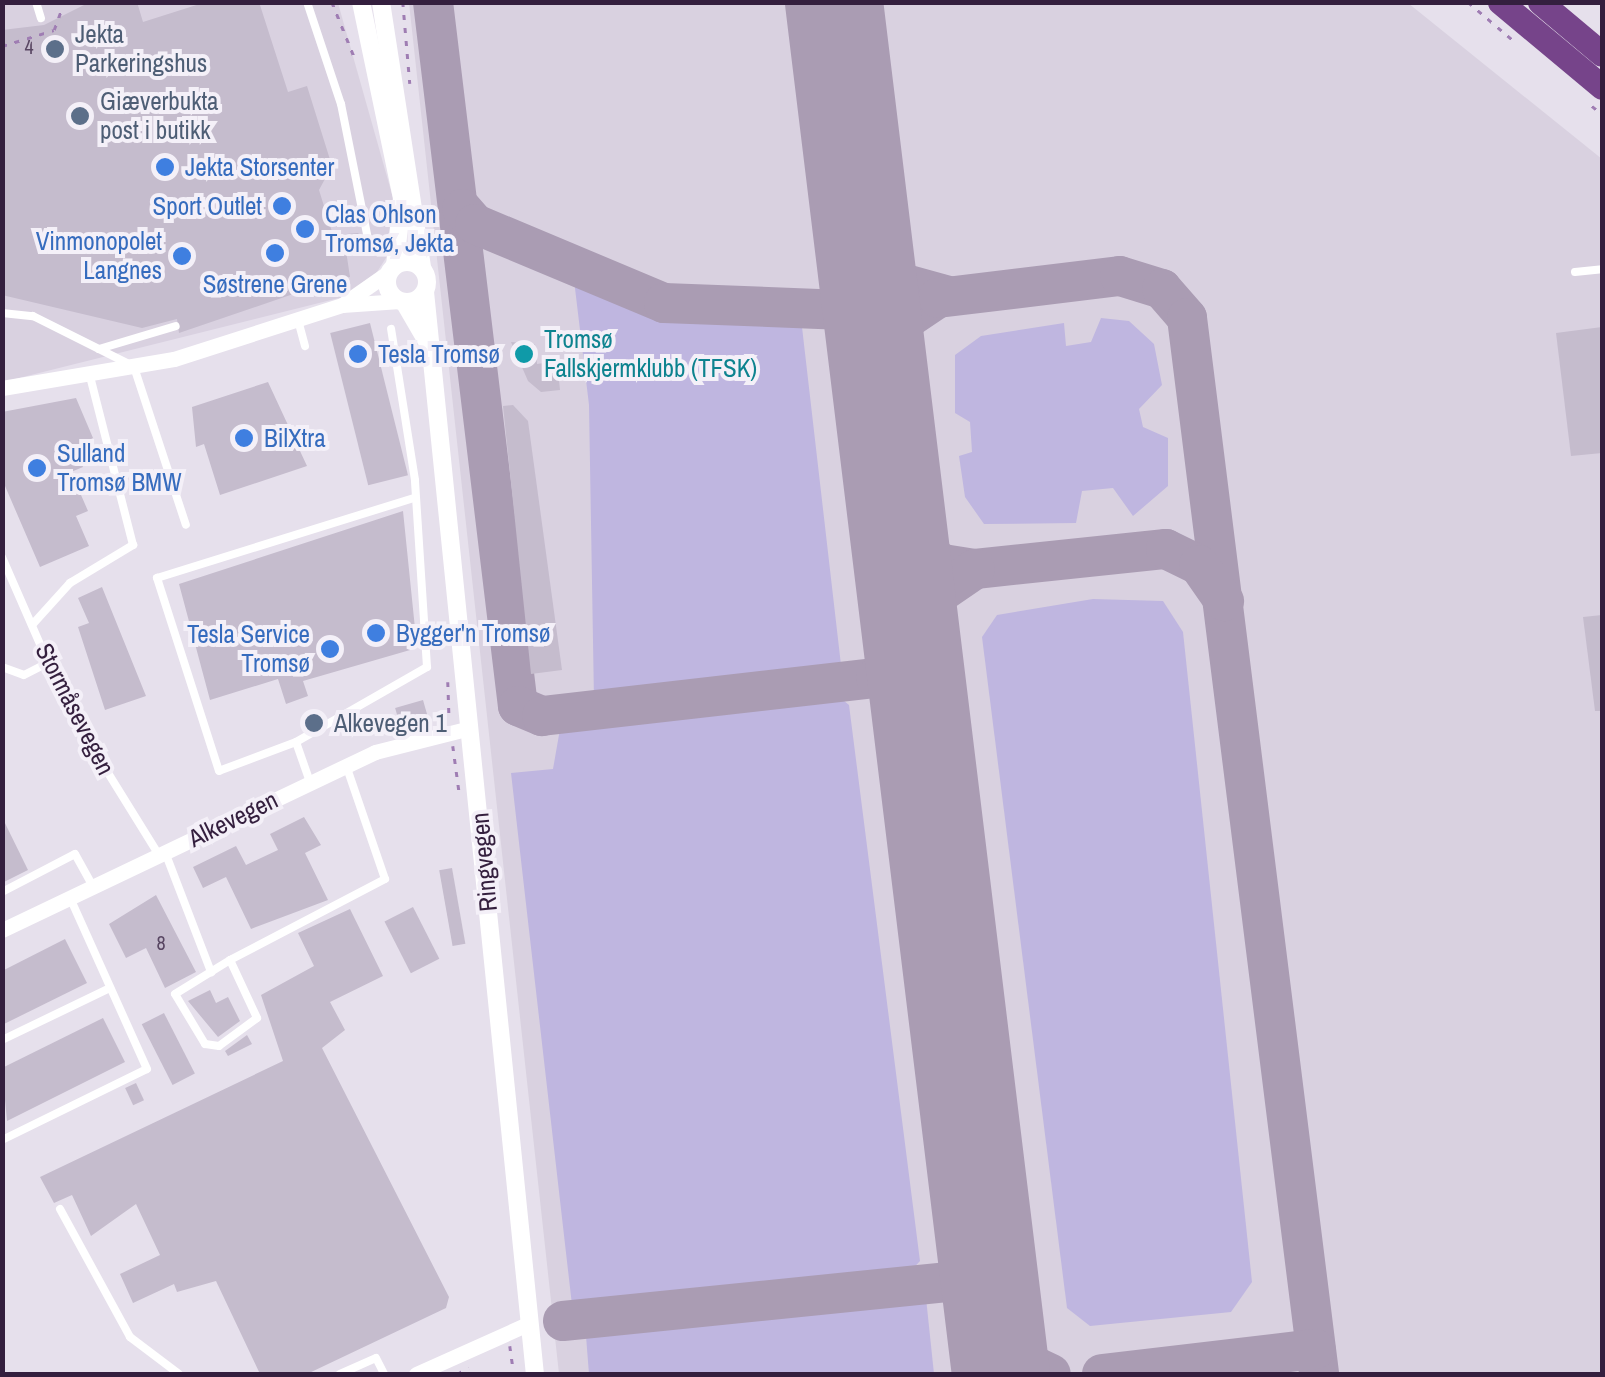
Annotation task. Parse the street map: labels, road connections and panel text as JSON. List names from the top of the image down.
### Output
{
  "streets": {
    "street": ["Alkevegen", "Ringvegen"],
    "lane": ["Stormåsevegen"]
  },
  "crossings": [
    ["Stormåsevegen", "Alkevegen"],
    ["Alkevegen", "Ringvegen"]
  ],
  "places": [
    "Jekta Parkeringshus",
    "Giæverbukta post i butikk",
    "Jekta Storsenter",
    "Sport Outlet",
    "Clas Ohlson Tromsø, Jekta",
    "Søstrene Grene",
    "Vinmonopolet Langnes",
    "Tesla Tromsø",
    "Tromsø Fallskjermklubb (TFSK)",
    "BilXtra",
    "Sulland Tromsø BMW",
    "Bygger'n Tromsø",
    "Tesla Service Tromsø",
    "Alkevegen 1"
  ],
  "house_numbers": ["4", "8"]
}
